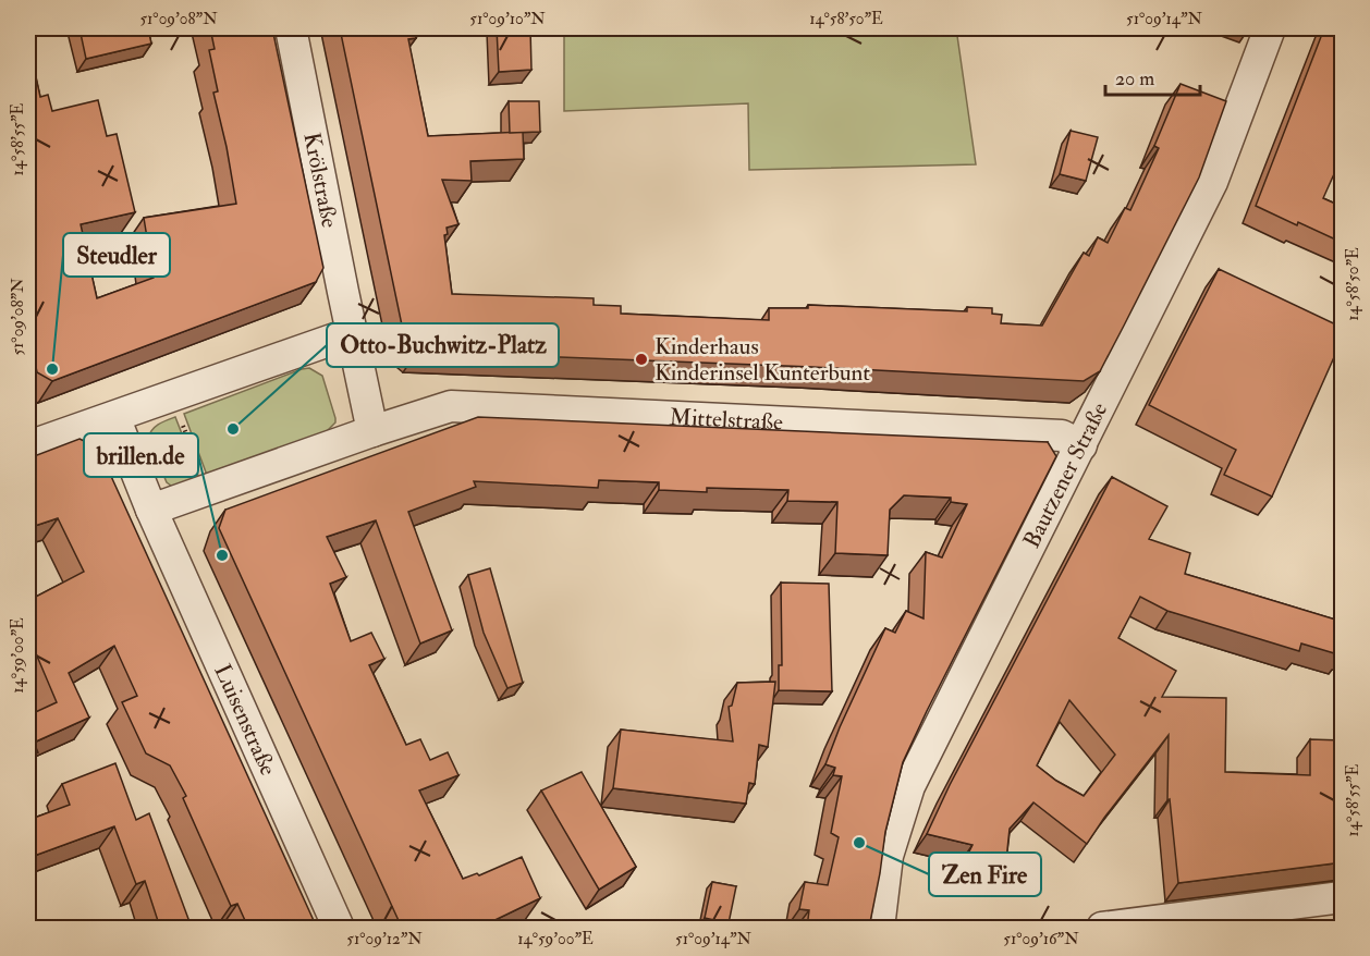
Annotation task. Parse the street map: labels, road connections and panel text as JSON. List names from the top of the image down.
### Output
{
  "streets": {
    "street": [
      "Krölstraße",
      "Mittelstraße",
      "Bautzener Straße",
      "Luisenstraße"
    ]
  },
  "crossings": [
    ["Krölstraße", "Mittelstraße"],
    ["Mittelstraße", "Bautzener Straße"],
    ["Mittelstraße", "Luisenstraße"]
  ],
  "places": [
    "Kinderhaus Kinderinsel Kunterbunt",
    "Steudler",
    "Otto-Buchwitz-Platz",
    "brillen.de",
    "Zen Fire"
  ],
  "scale_bar": "20 m",
  "coordinates": [
    "51°09'08\"N",
    "51°09'10\"N",
    "14°58'50\"E",
    "51°09'14\"N",
    "14°58'55\"E",
    "14°59'00\"E",
    "51°09'12\"N",
    "51°09'16\"N"
  ]
}
